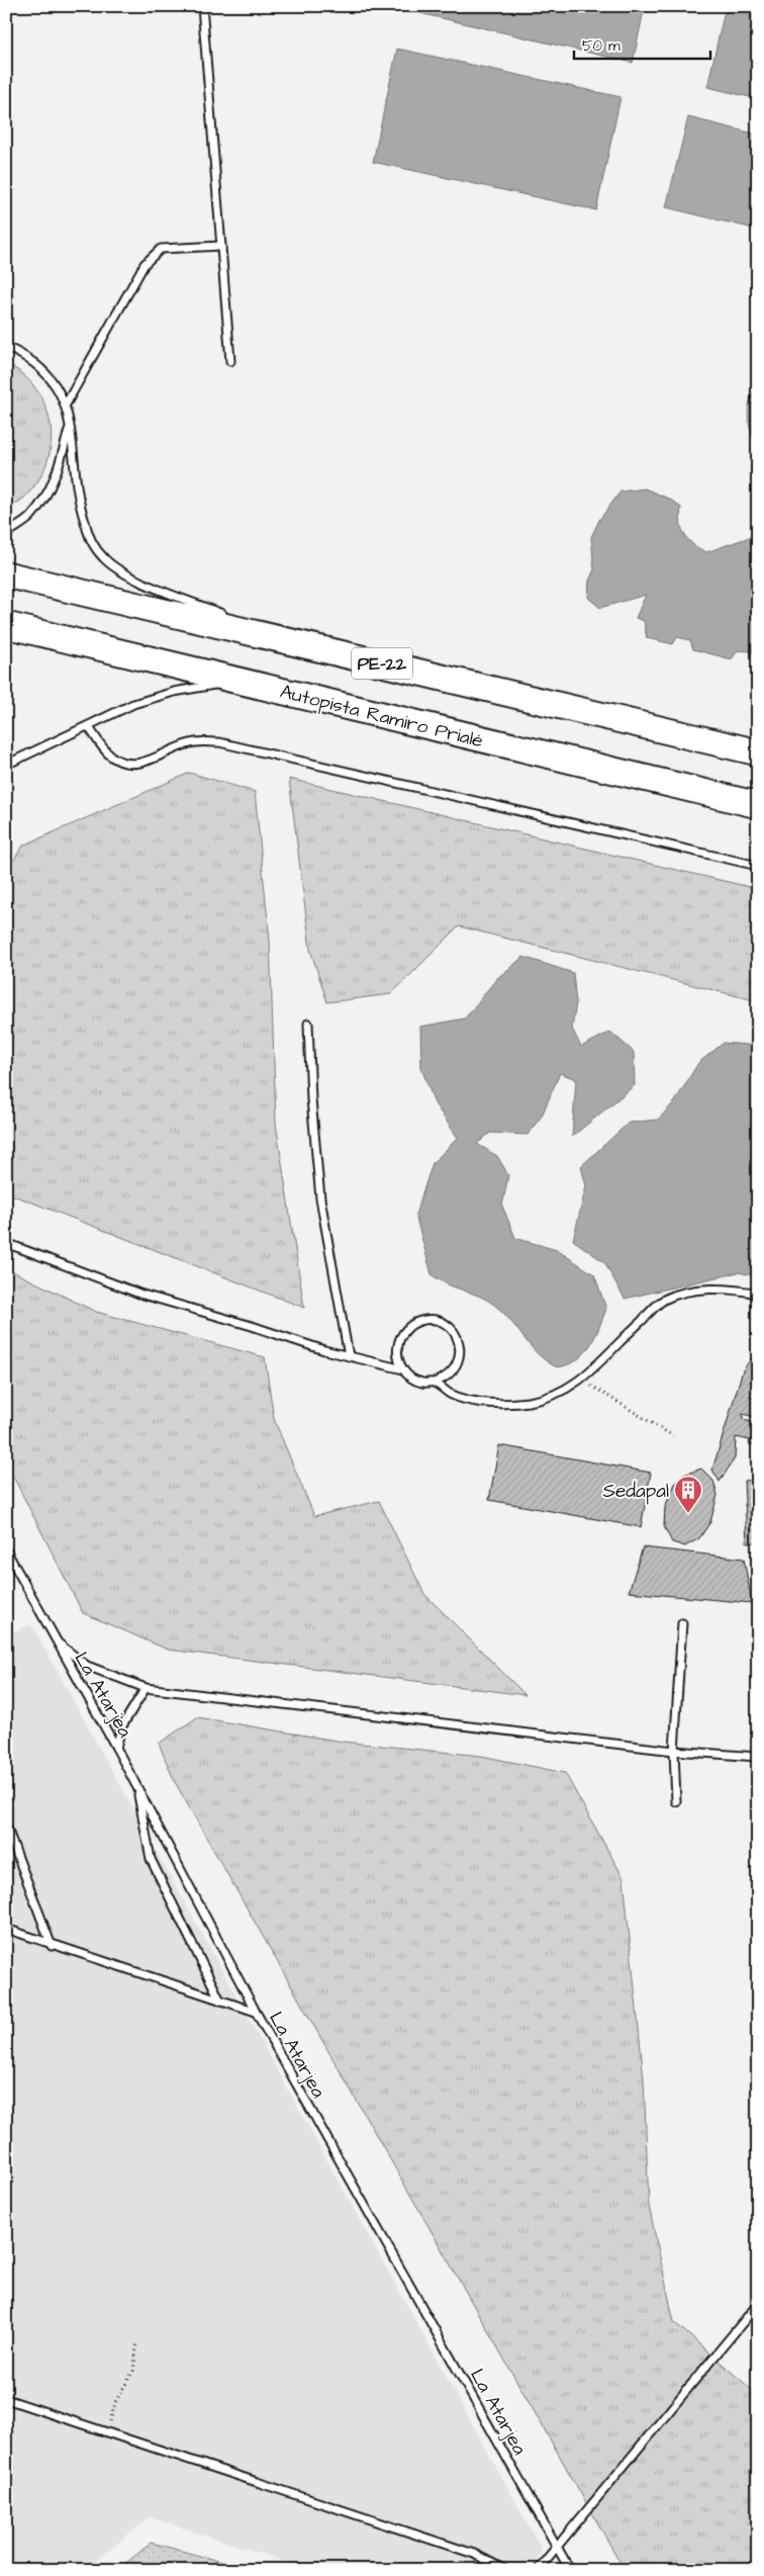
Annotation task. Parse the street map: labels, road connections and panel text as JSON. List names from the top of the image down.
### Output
{
  "streets": {
    "highway": ["PE-22", "Autopista Ramiro Prialé"],
    "lane": ["La Atarjea"]
  },
  "places": {
    "building": ["Sedapal"]
  },
  "scale_bar": "50 m"
}
